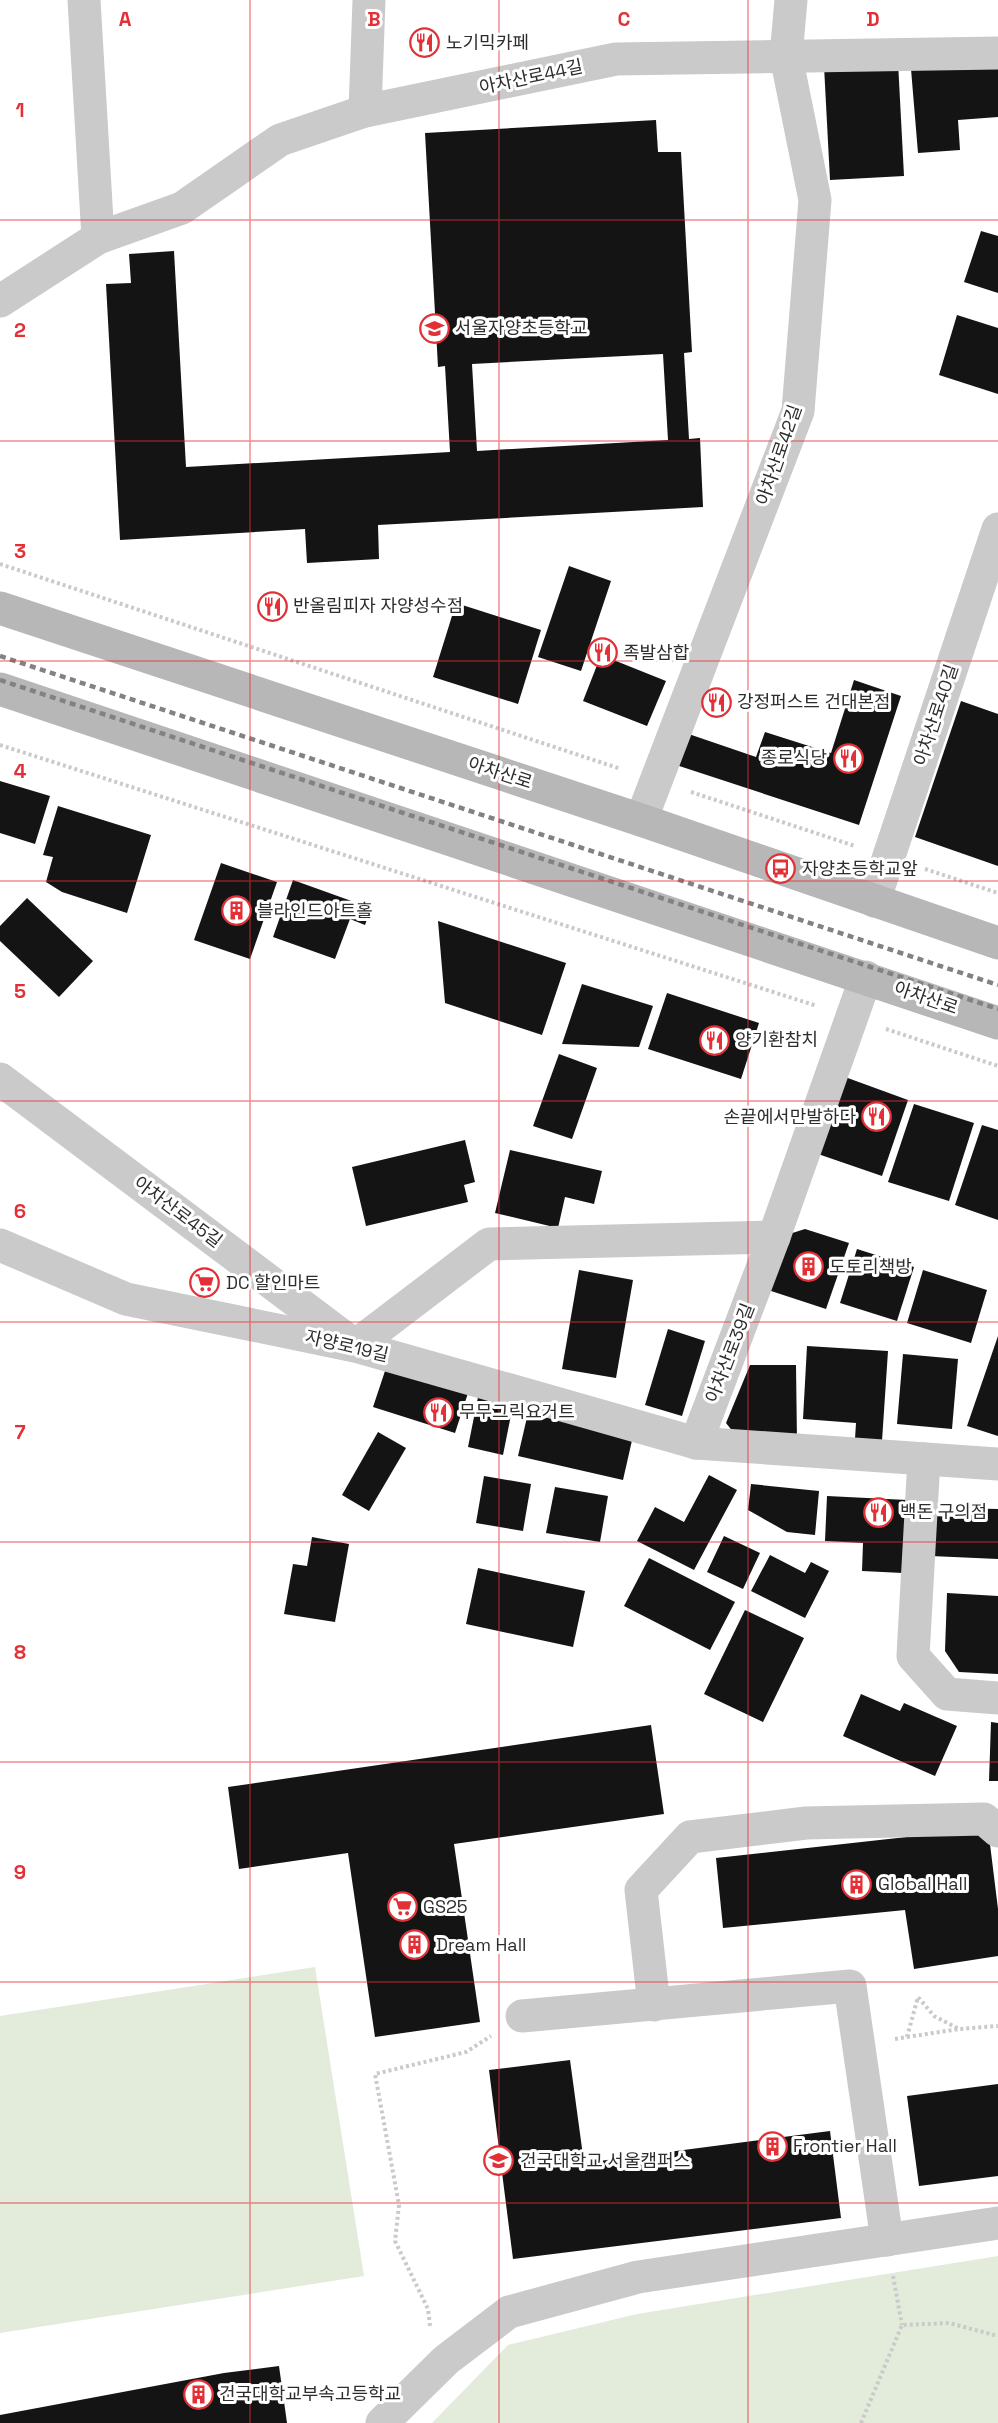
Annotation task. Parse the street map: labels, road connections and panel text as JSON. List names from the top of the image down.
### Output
{
  "streets": {
    "main road": ["아차산로"],
    "street": [
      "아차산로44길",
      "아차산로42길",
      "아차산로40길",
      "아차산로45길",
      "자양로19길",
      "아차산로39길"
    ]
  },
  "crossings": [
    ["아차산로44길", "아차산로42길"],
    ["아차산로42길", "아차산로"],
    ["아차산로40길", "아차산로"],
    ["아차산로", "아차산로39길"],
    ["아차산로45길", "자양로19길"],
    ["자양로19길", "아차산로39길"]
  ],
  "places": {
    "restaurant": [
      "노기믹카페",
      "반올림피자 자양성수점",
      "족발삼합",
      "강정퍼스트 건대본점",
      "종로식당",
      "양기환참치",
      "손끝에서만발하다",
      "무무그릭요거트",
      "백돈 구의점"
    ],
    "school or university": ["서울자양초등학교", "건국대학교 서울캠퍼스"],
    "bus stop": ["자양초등학교앞"],
    "building": [
      "블라인드아트홀",
      "도토리책방",
      "Global Hall",
      "Dream Hall",
      "Frontier Hall",
      "건국대학교부속고등학교"
    ],
    "supermarket": ["DC 할인마트", "GS25"]
  },
  "grid": {
    "columns": [
      "A",
      "B",
      "C",
      "D"
    ],
    "rows": [
      "1",
      "2",
      "3",
      "4",
      "5",
      "6",
      "7",
      "8",
      "9"
    ]
  }
}
